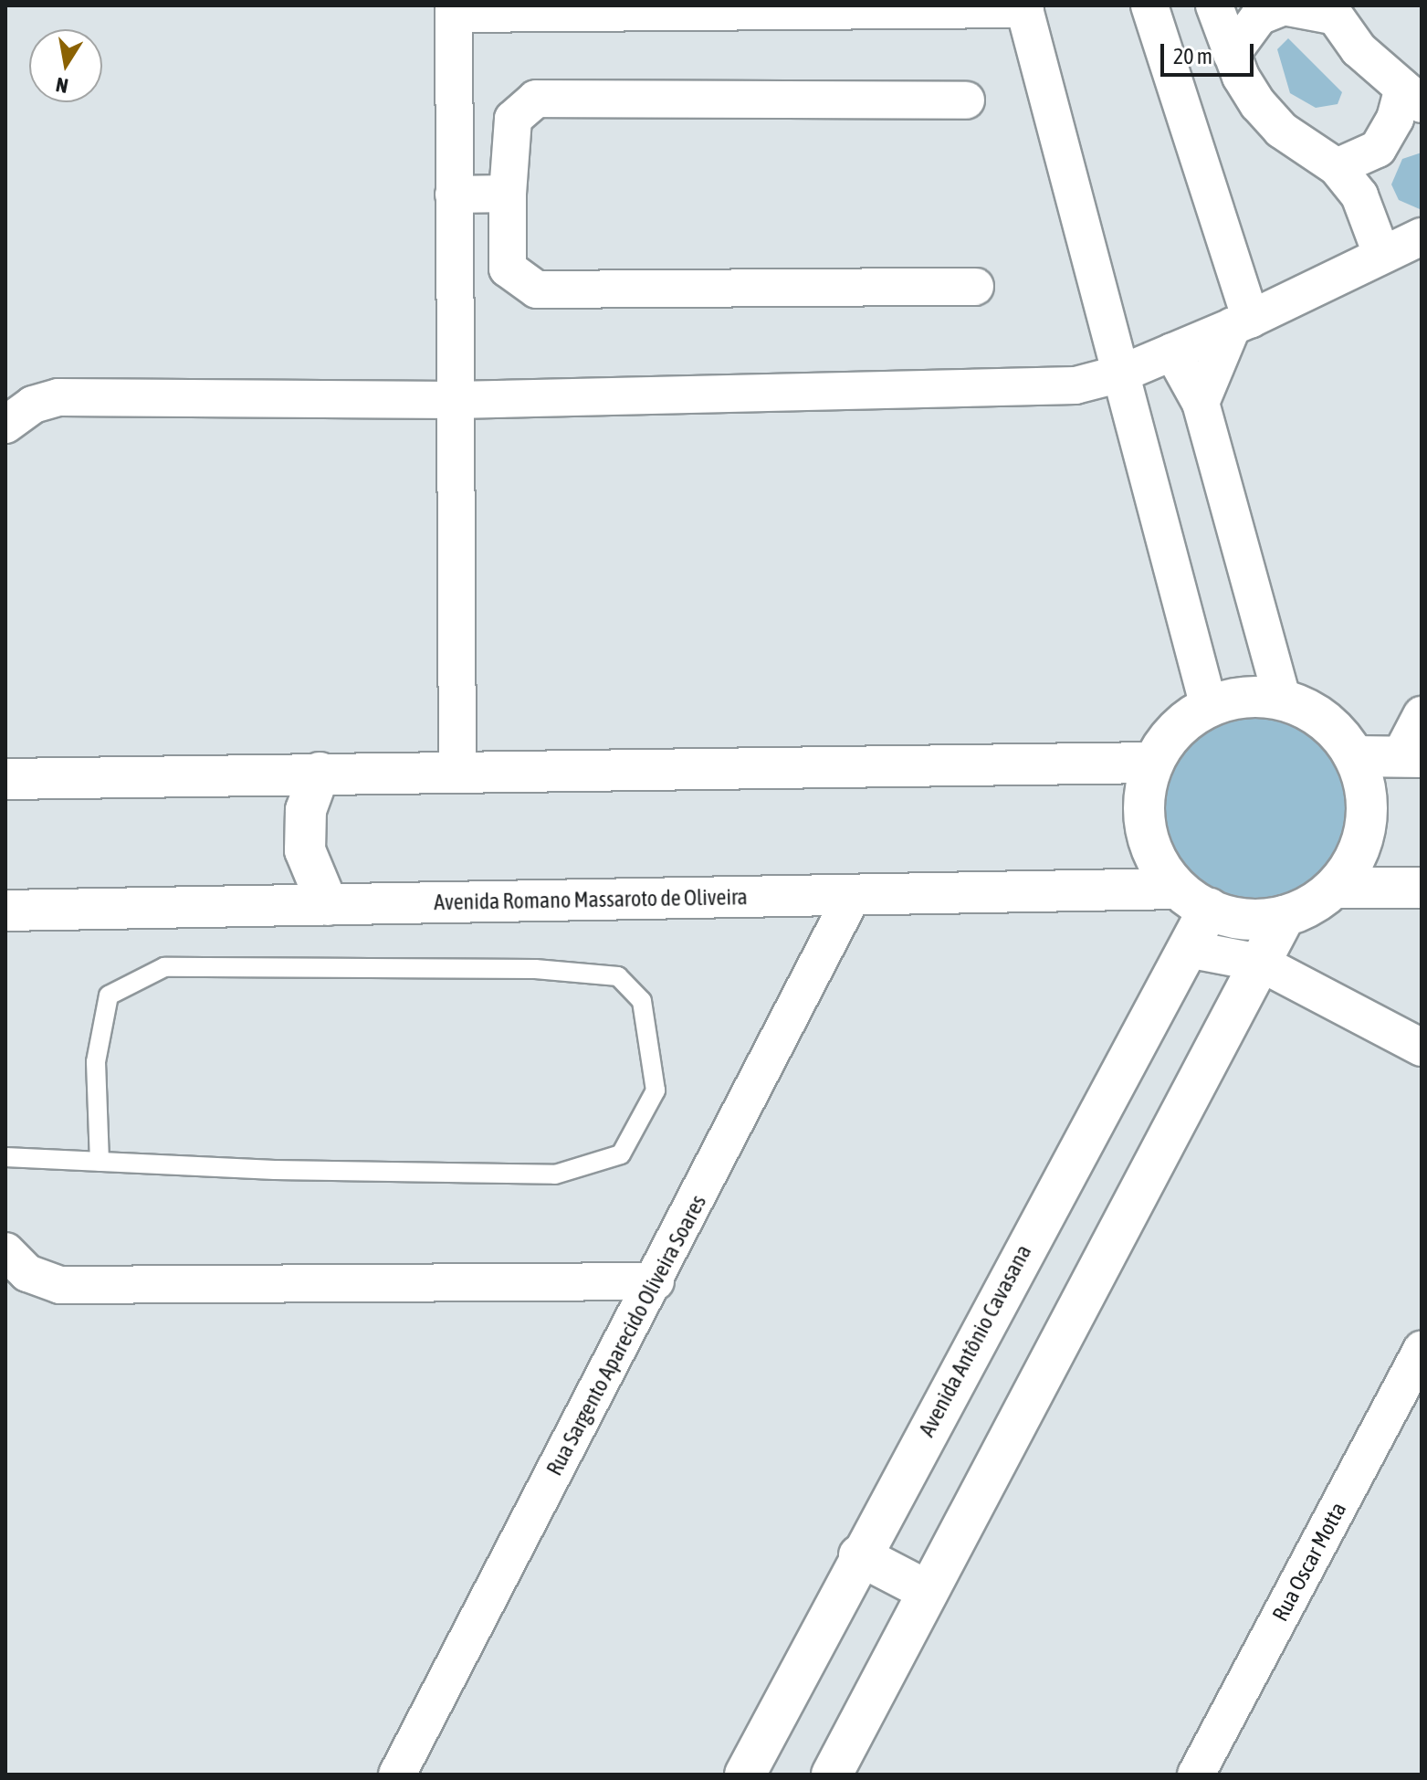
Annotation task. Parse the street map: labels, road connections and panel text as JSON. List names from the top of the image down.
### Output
{
  "streets": {
    "street": [
      "Avenida Romano Massaroto de Oliveira",
      "Rua Sargento Aparecido Oliveira Soares",
      "Avenida Antônio Cavasana",
      "Rua Oscar Motta"
    ]
  },
  "crossings": [
    ["Avenida Romano Massaroto de Oliveira", "Rua Sargento Aparecido Oliveira Soares"],
    ["Avenida Romano Massaroto de Oliveira", "Avenida Antônio Cavasana"]
  ],
  "scale_bar": "20 m",
  "north": "bottom"
}
